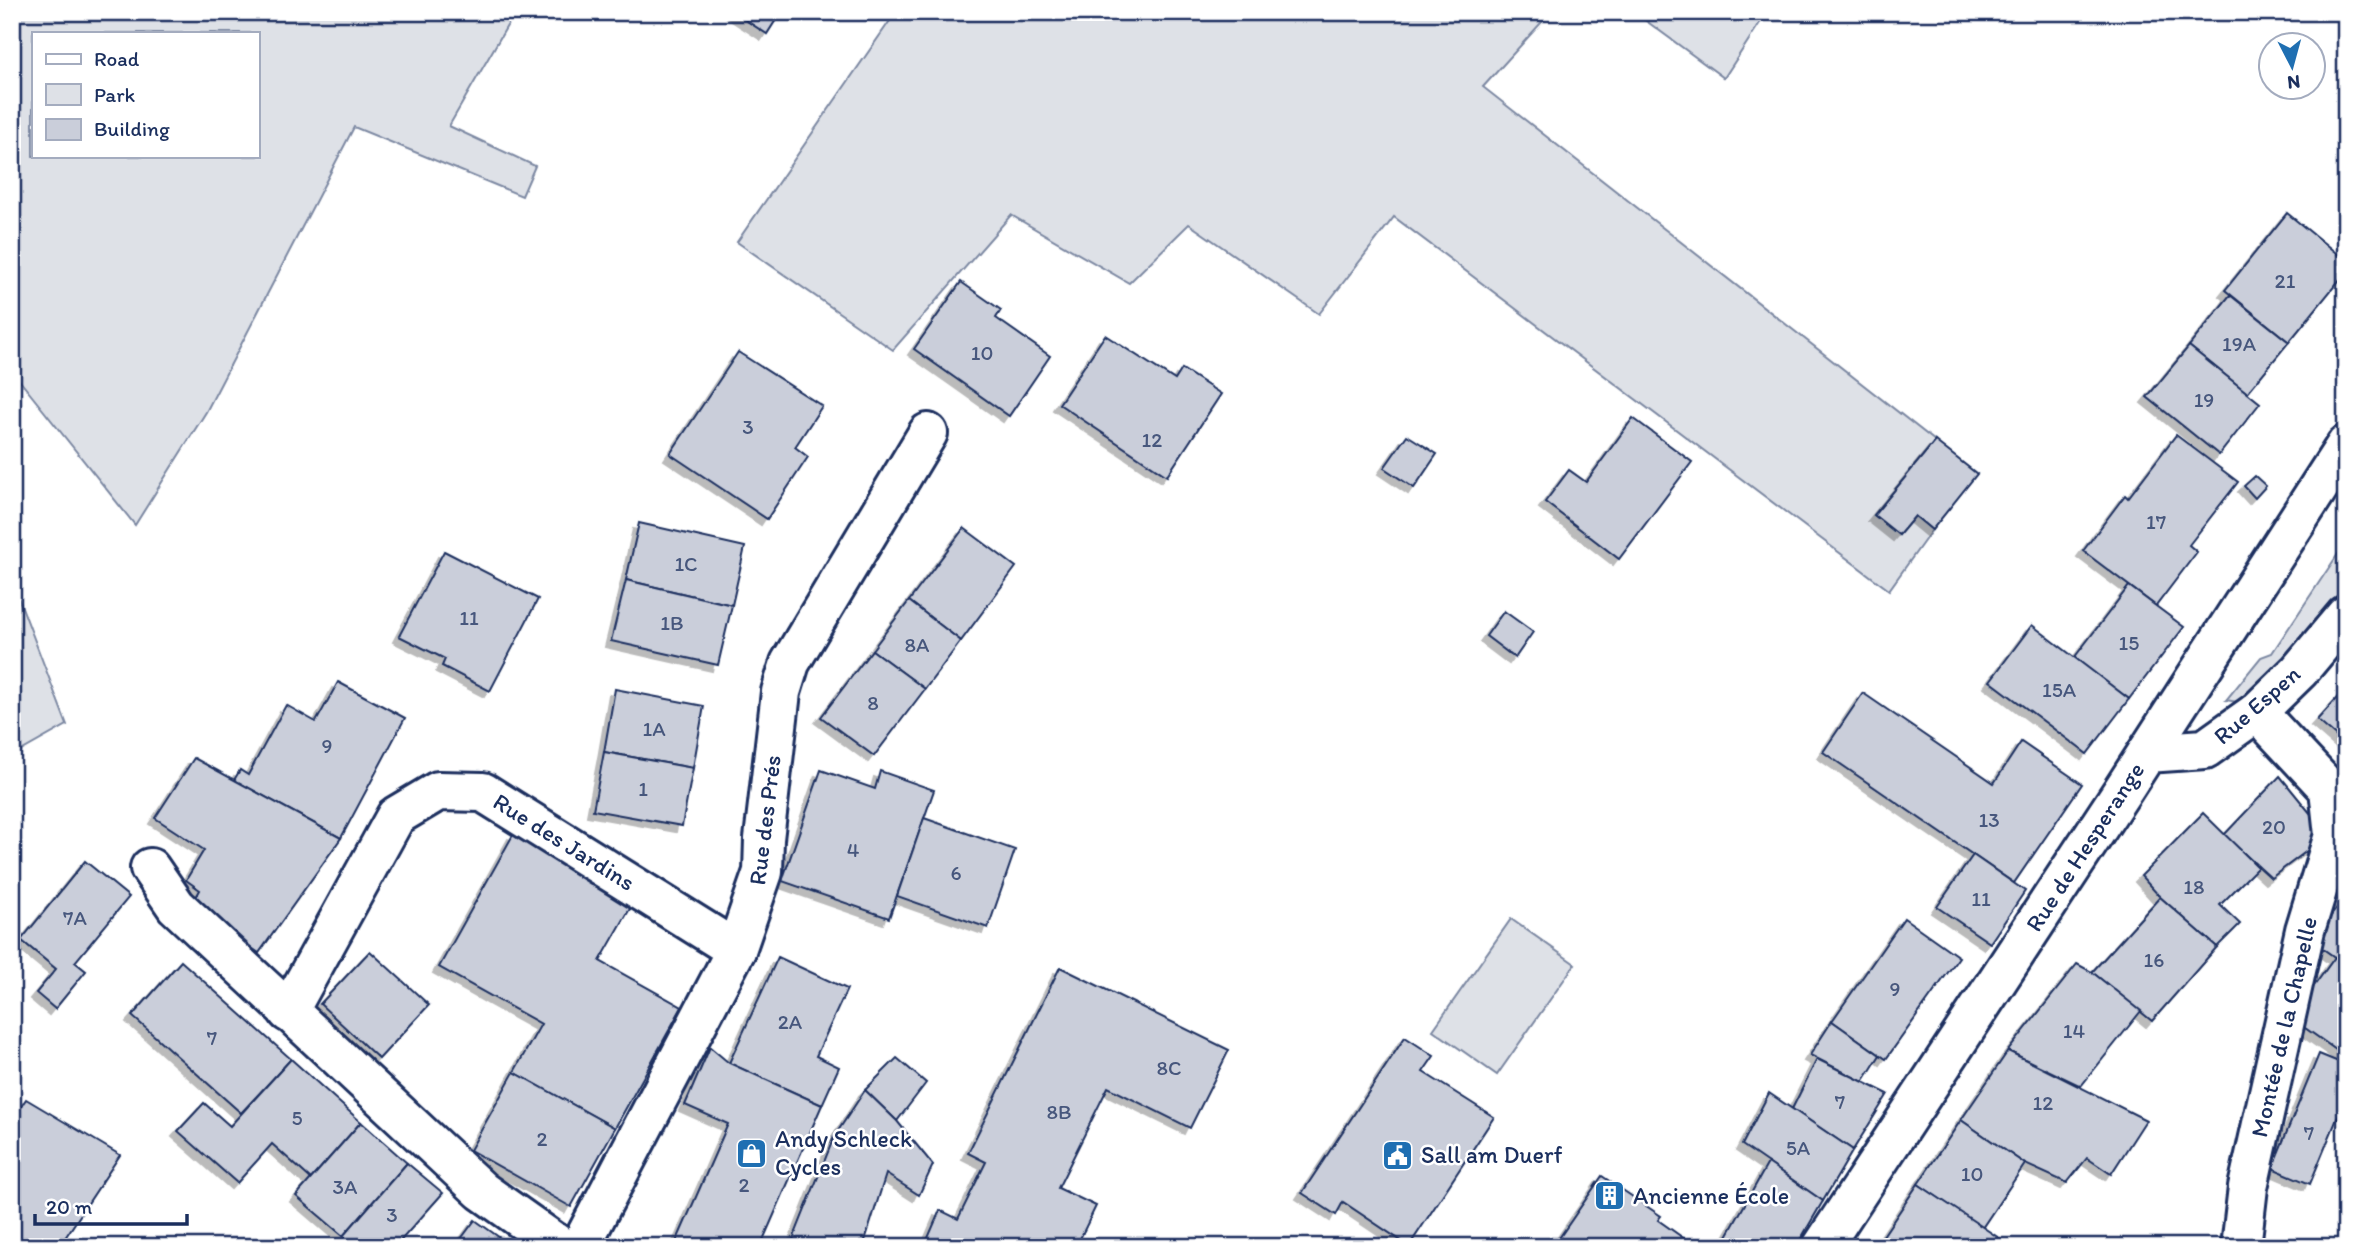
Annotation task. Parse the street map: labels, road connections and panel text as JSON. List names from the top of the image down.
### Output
{
  "streets": {
    "street": [
      "Rue Espen",
      "Rue des Prés",
      "Rue des Jardins",
      "Rue de Hesperange",
      "Montée de la Chapelle"
    ]
  },
  "crossings": [
    ["Rue Espen", "Rue de Hesperange"],
    ["Rue Espen", "Montée de la Chapelle"],
    ["Rue des Prés", "Rue des Jardins"]
  ],
  "places": {
    "shop": ["Andy Schleck Cycles"],
    "public building": ["Sall am Duerf"],
    "building": ["Ancienne École"]
  },
  "house_numbers": [
    "21",
    "19A",
    "10",
    "19",
    "3",
    "12",
    "17",
    "1C",
    "11",
    "1B",
    "15",
    "8A",
    "15A",
    "8",
    "1A",
    "9",
    "1",
    "13",
    "20",
    "4",
    "6",
    "18",
    "11",
    "7A",
    "16",
    "9",
    "2A",
    "14",
    "7",
    "8C",
    "7",
    "12",
    "8B",
    "5",
    "7",
    "2",
    "5A",
    "10",
    "2",
    "3A",
    "3"
  ],
  "legend": ["Road", "Park", "Building"],
  "scale_bar": "20 m",
  "north": "bottom"
}
